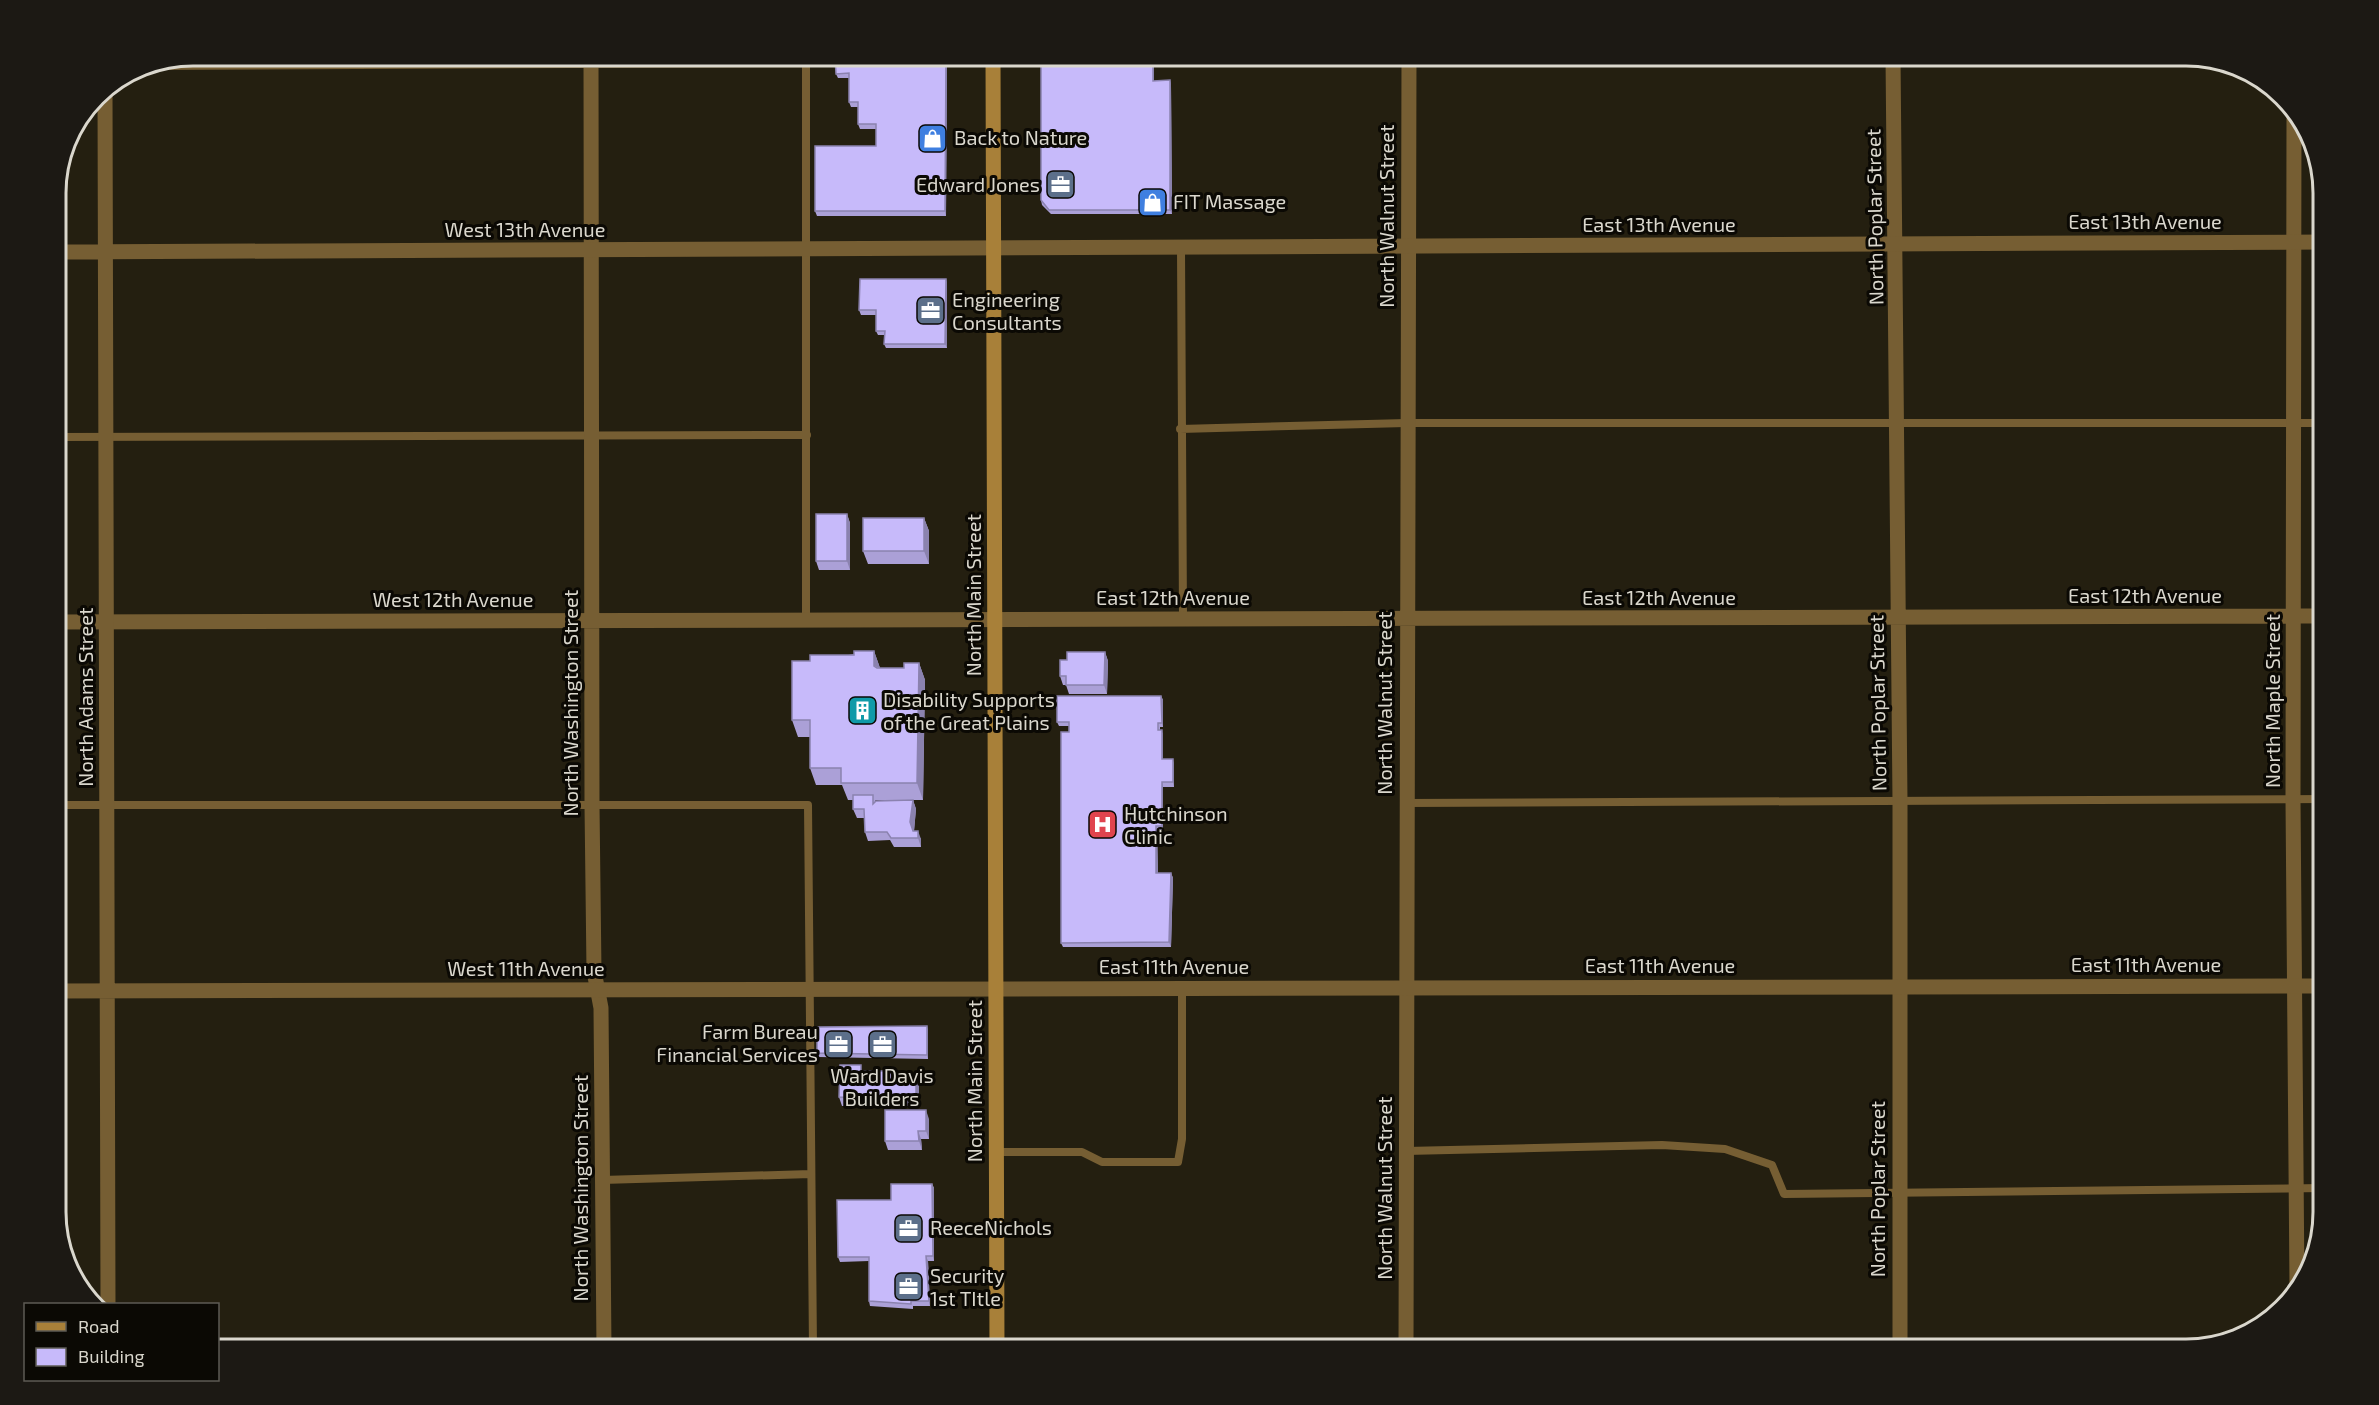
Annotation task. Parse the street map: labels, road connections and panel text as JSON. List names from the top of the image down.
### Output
{
  "streets": {
    "main road": ["North Main Street"],
    "street": [
      "North Walnut Street",
      "North Poplar Street",
      "East 13th Avenue",
      "West 13th Avenue",
      "East 12th Avenue",
      "West 12th Avenue",
      "North Adams Street",
      "North Maple Street",
      "North Washington Street",
      "East 11th Avenue",
      "West 11th Avenue"
    ]
  },
  "crossings": [
    ["North Walnut Street", "East 13th Avenue"],
    ["North Walnut Street", "East 12th Avenue"],
    ["North Walnut Street", "East 11th Avenue"],
    ["North Poplar Street", "East 13th Avenue"],
    ["North Poplar Street", "East 12th Avenue"],
    ["North Poplar Street", "East 11th Avenue"],
    ["East 13th Avenue", "West 13th Avenue"],
    ["East 13th Avenue", "North Main Street"],
    ["East 13th Avenue", "North Maple Street"],
    ["West 13th Avenue", "North Main Street"],
    ["West 13th Avenue", "North Adams Street"],
    ["West 13th Avenue", "North Washington Street"],
    ["North Main Street", "East 12th Avenue"],
    ["North Main Street", "West 12th Avenue"],
    ["North Main Street", "East 11th Avenue"],
    ["North Main Street", "West 11th Avenue"],
    ["East 12th Avenue", "West 12th Avenue"],
    ["East 12th Avenue", "North Maple Street"],
    ["West 12th Avenue", "North Adams Street"],
    ["West 12th Avenue", "North Washington Street"],
    ["North Adams Street", "West 11th Avenue"],
    ["North Maple Street", "East 11th Avenue"],
    ["North Washington Street", "West 11th Avenue"],
    ["East 11th Avenue", "West 11th Avenue"]
  ],
  "places": {
    "shop": ["Back to Nature", "FIT Massage"],
    "office": [
      "Edward Jones",
      "Engineering Consultants",
      "Farm Bureau Financial Services",
      "Ward Davis Builders",
      "ReeceNichols",
      "Security 1st TItle"
    ],
    "building": ["Disability Supports of the Great Plains"],
    "hospital": ["Hutchinson Clinic"]
  },
  "legend": ["Road", "Building"]
}
